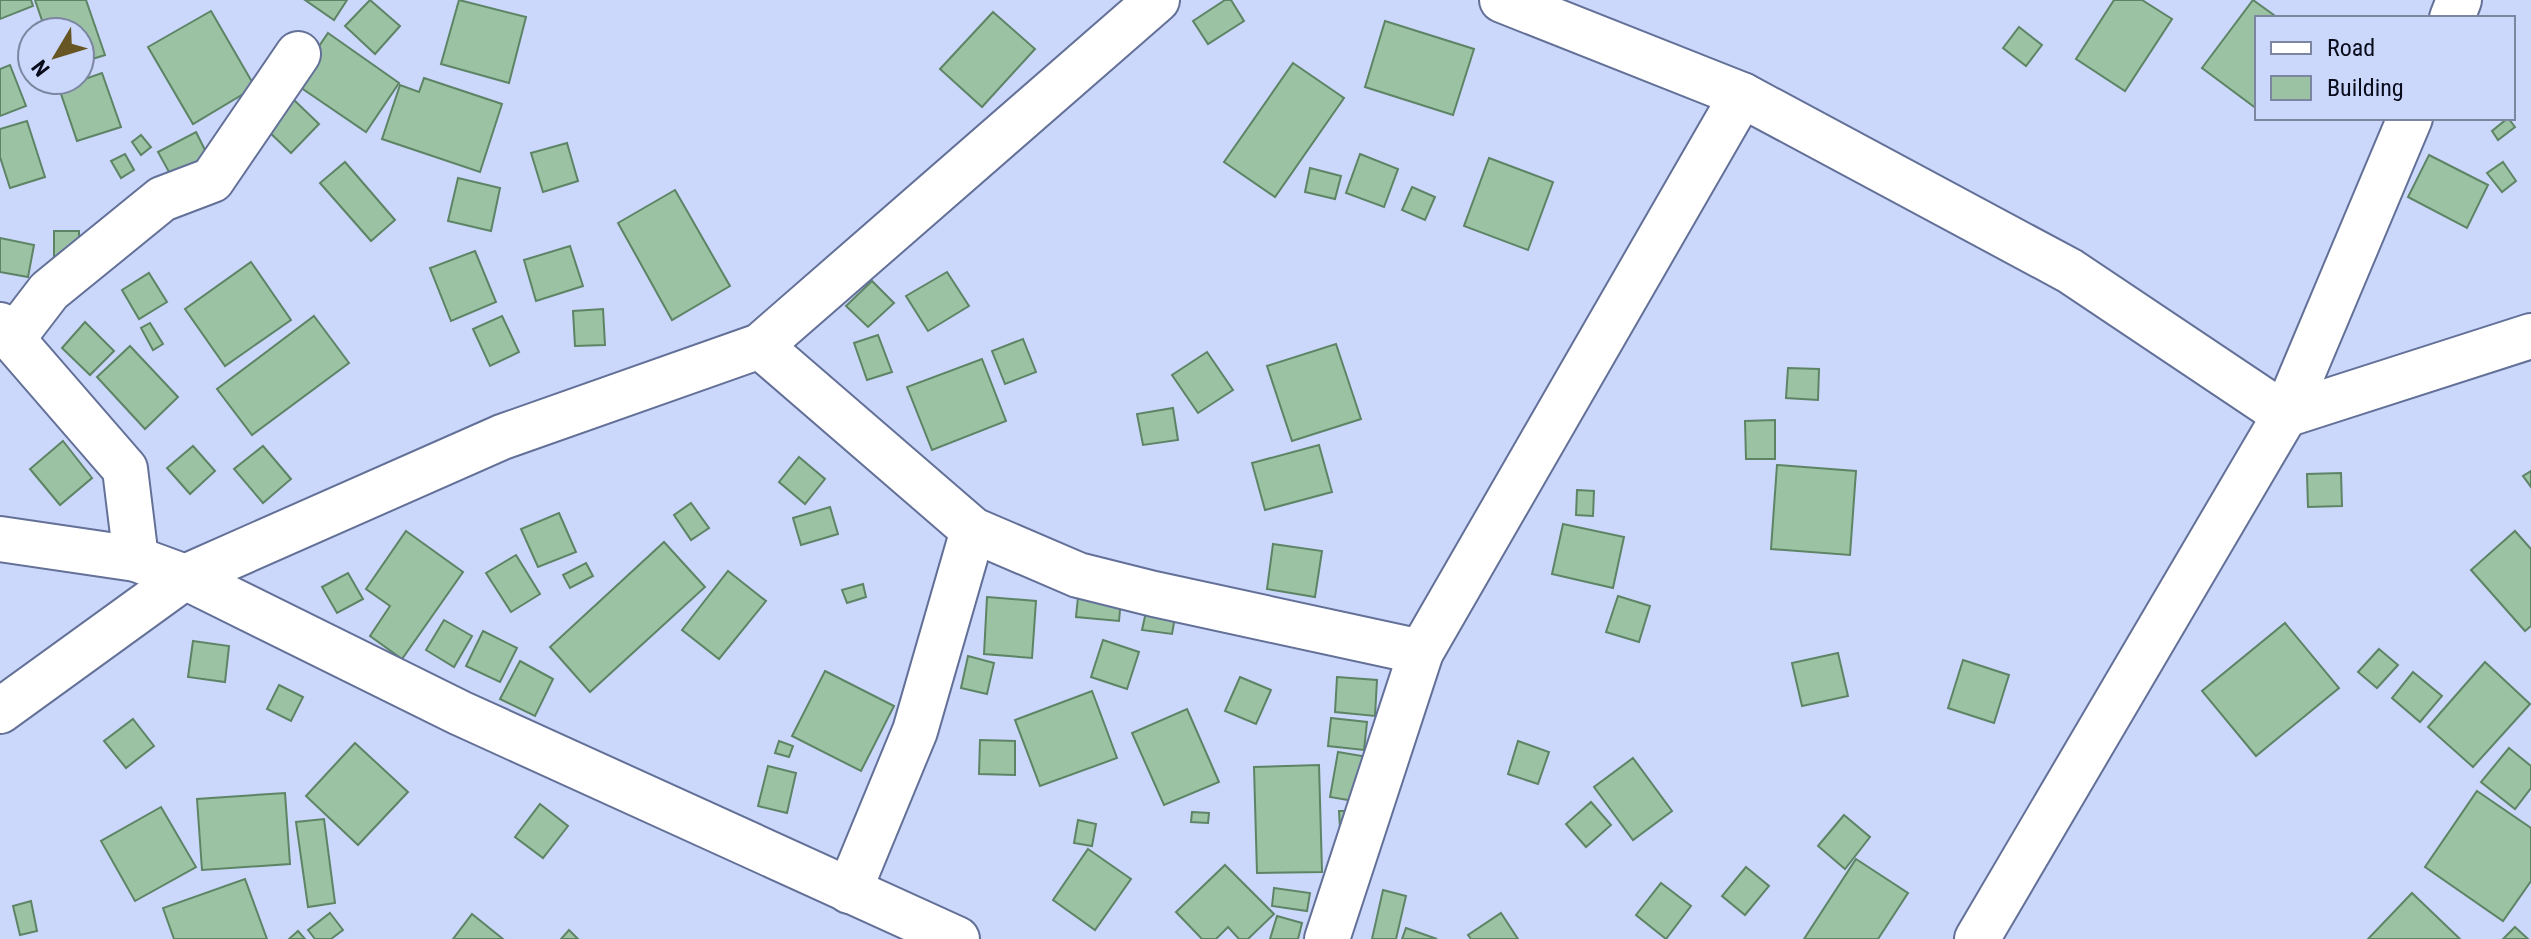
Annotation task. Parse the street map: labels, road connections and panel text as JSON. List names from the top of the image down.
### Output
{
  "legend": ["Road", "Building"],
  "north": "bottom left"
}
